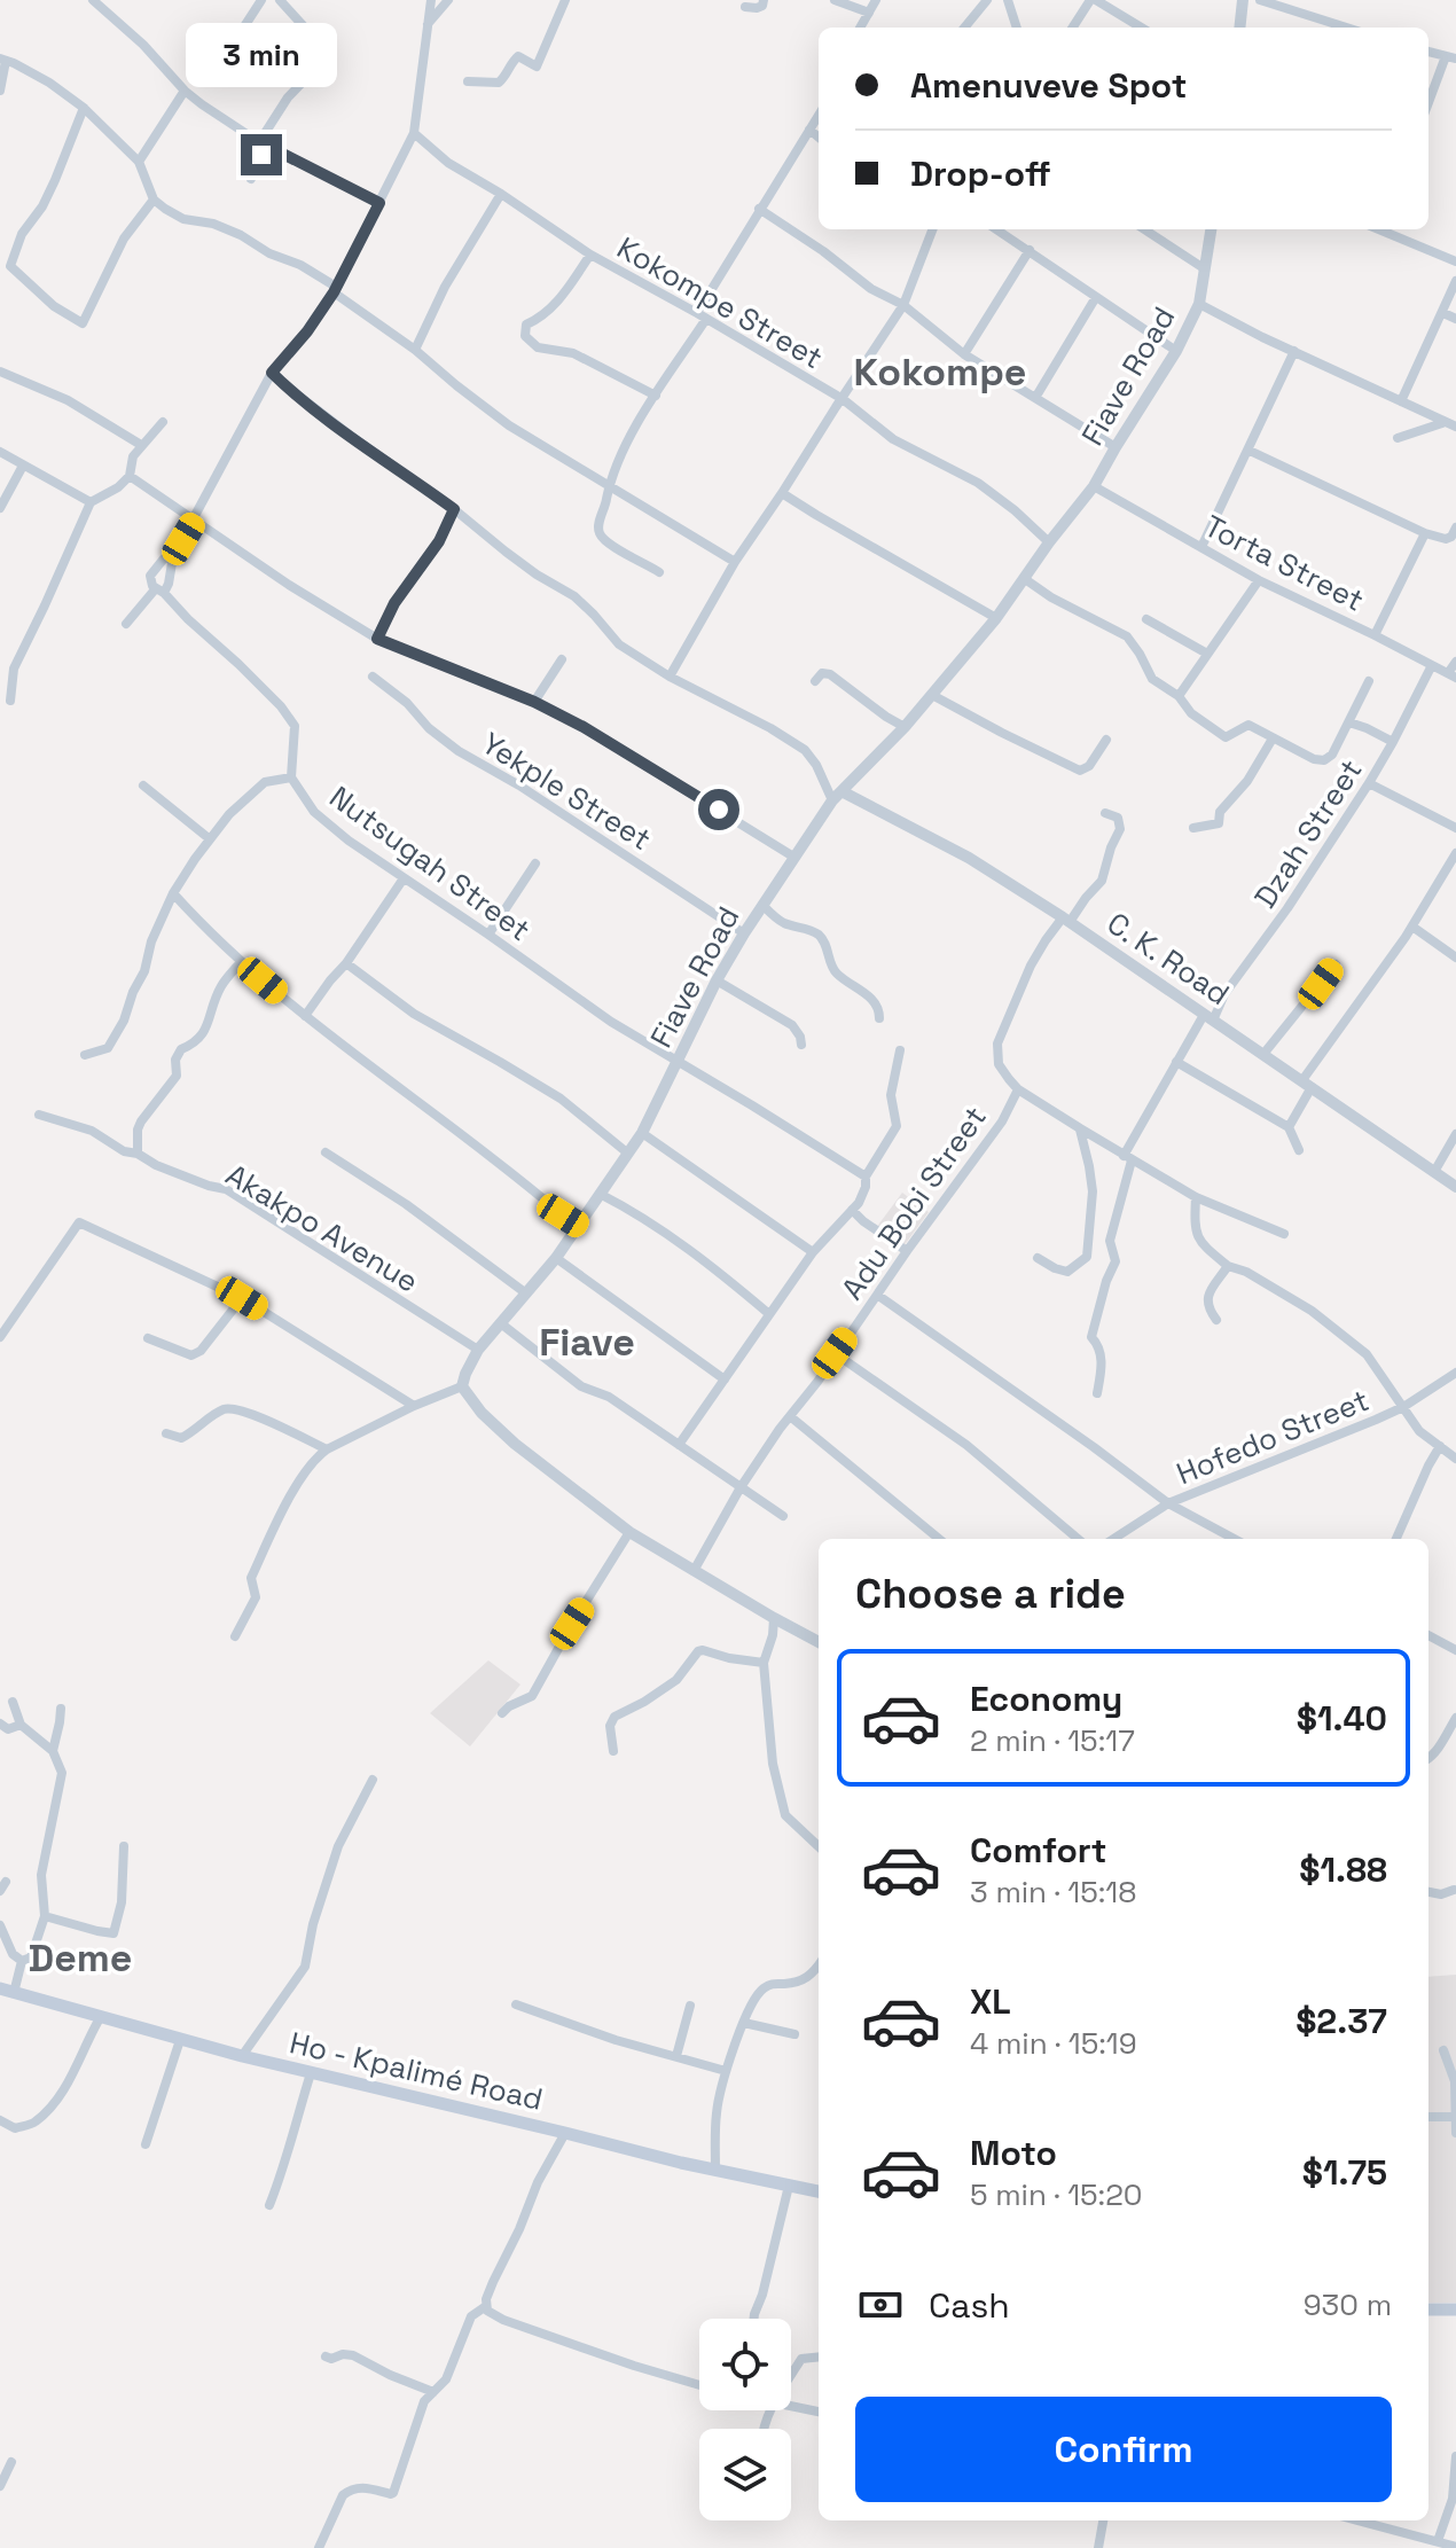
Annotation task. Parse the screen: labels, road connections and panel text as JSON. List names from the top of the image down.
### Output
{
  "streets": {
    "main road": ["Ho - Kpalimé Road"],
    "street": [
      "Kokompe Street",
      "Fiave Road",
      "Torta Street",
      "Yekple Street",
      "Dzah Street",
      "Nutsugah Street",
      "C. K. Road",
      "Adu Bobi Street",
      "Akakpo Avenue",
      "Hofedo Street"
    ]
  },
  "crossings": [
    ["Kokompe Street", "Fiave Road"],
    ["Fiave Road", "Torta Street"],
    ["Fiave Road", "Yekple Street"],
    ["Fiave Road", "Nutsugah Street"],
    ["Fiave Road", "C. K. Road"],
    ["Fiave Road", "Akakpo Avenue"],
    ["Torta Street", "Dzah Street"],
    ["Dzah Street", "C. K. Road"]
  ],
  "districts": ["Kokompe", "Fiave", "Deme"],
  "page": {
    "bubble": "3 min",
    "banner": ["Amenuveve Spot", "Drop-off"],
    "heading": "Choose a ride",
    "list": [
      {
        "name": "Economy",
        "note": "2 min · 15:17",
        "value": "$1.40"
      },
      {
        "name": "Comfort",
        "note": "3 min · 15:18",
        "value": "$1.88"
      },
      {
        "name": "XL",
        "note": "4 min · 15:19",
        "value": "$2.37"
      },
      {
        "name": "Moto",
        "note": "5 min · 15:20",
        "value": "$1.75"
      }
    ],
    "pay": ["Cash", "930 m"],
    "buttons": "Confirm"
  }
}
